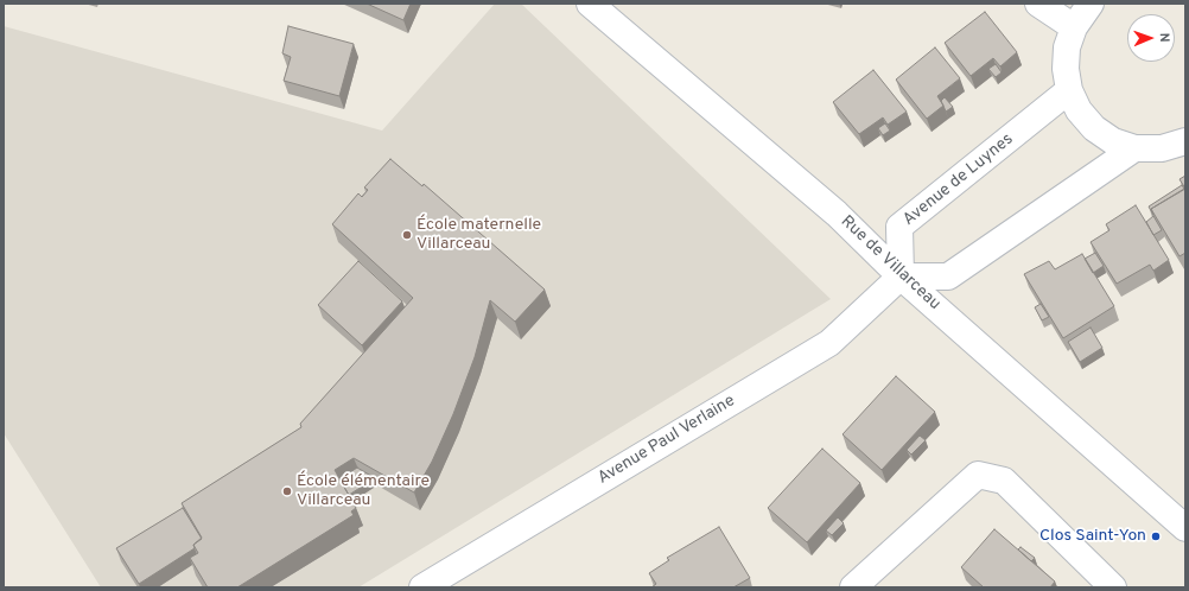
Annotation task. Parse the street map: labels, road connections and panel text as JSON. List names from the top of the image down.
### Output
{
  "streets": {
    "street": ["Avenue de Luynes", "Rue de Villarceau", "Avenue Paul Verlaine"]
  },
  "crossings": [
    ["Avenue de Luynes", "Rue de Villarceau"],
    ["Avenue de Luynes", "Avenue Paul Verlaine"],
    ["Rue de Villarceau", "Avenue Paul Verlaine"]
  ],
  "places": ["École maternelle Villarceau", "École élémentaire Villarceau", "Clos Saint-Yon"],
  "north": "right"
}
